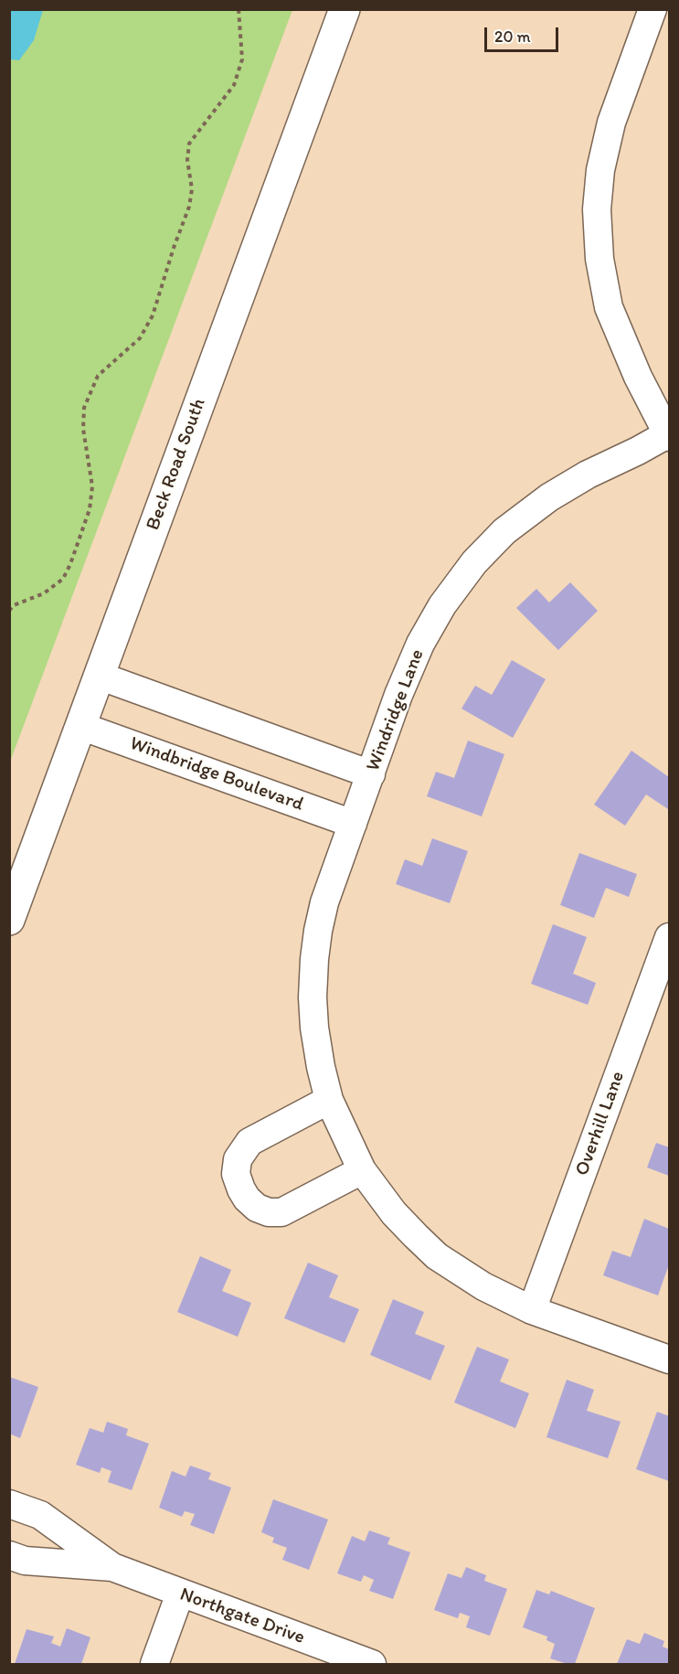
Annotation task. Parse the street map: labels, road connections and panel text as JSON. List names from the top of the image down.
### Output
{
  "streets": {
    "main road": ["Beck Road South"],
    "street": [
      "Windridge Lane",
      "Windbridge Boulevard",
      "Overhill Lane",
      "Northgate Drive"
    ]
  },
  "crossings": [
    ["Beck Road South", "Windbridge Boulevard"],
    ["Windridge Lane", "Windbridge Boulevard"],
    ["Windridge Lane", "Overhill Lane"]
  ],
  "scale_bar": "20 m"
}
